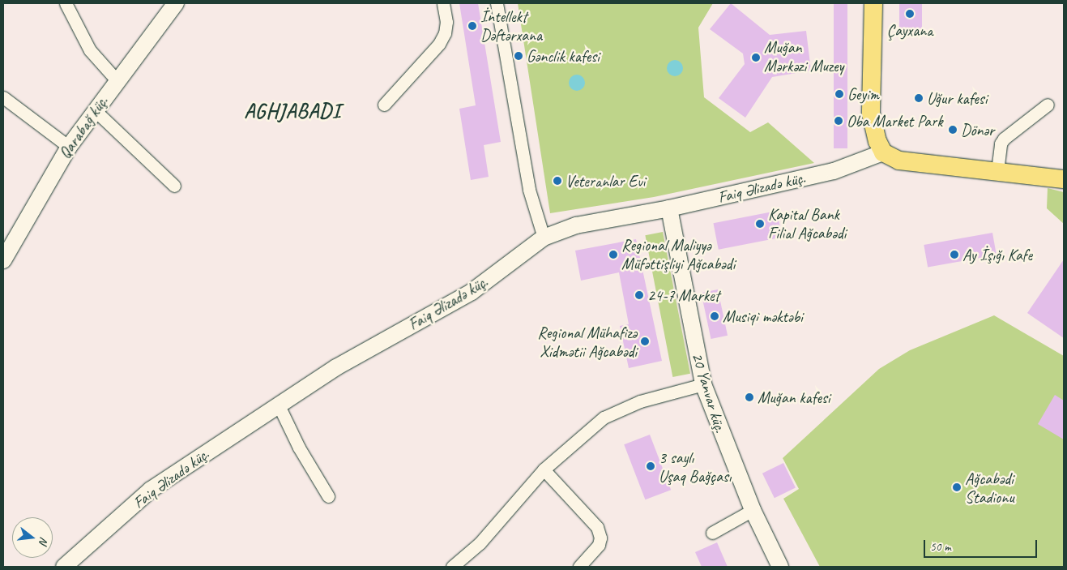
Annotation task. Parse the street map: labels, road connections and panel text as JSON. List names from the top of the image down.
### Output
{
  "streets": {
    "street": ["Qarabağ küç.", "Faiq Əlizadə küç.", "20 Yanvar küç."]
  },
  "crossings": [
    ["Faiq Əlizadə küç.", "20 Yanvar küç."]
  ],
  "districts": ["AGHJABADI"],
  "places": [
    "Çayxana",
    "İntellekt Dəftərxana",
    "Gənclik kafesi",
    "Muğan Mərkəzi Muzey",
    "Geyim",
    "Uğur kafesi",
    "Oba Market Park",
    "Dönər",
    "Veteranlar Evi",
    "Kapital Bank Filial Ağcabədi",
    "Regional Maliyyə Müfəttişliyi Ağcabədi",
    "Ay İşığı Kafe",
    "24-7 Market",
    "Musiqi məktəbi",
    "Regional Mühafizə Xidmətii Ağcabədi",
    "Muğan kafesi",
    "3 saylı Uşaq Bağçası",
    "Ağcabədi Stadionu"
  ],
  "scale_bar": "50 m",
  "north": "right"
}
